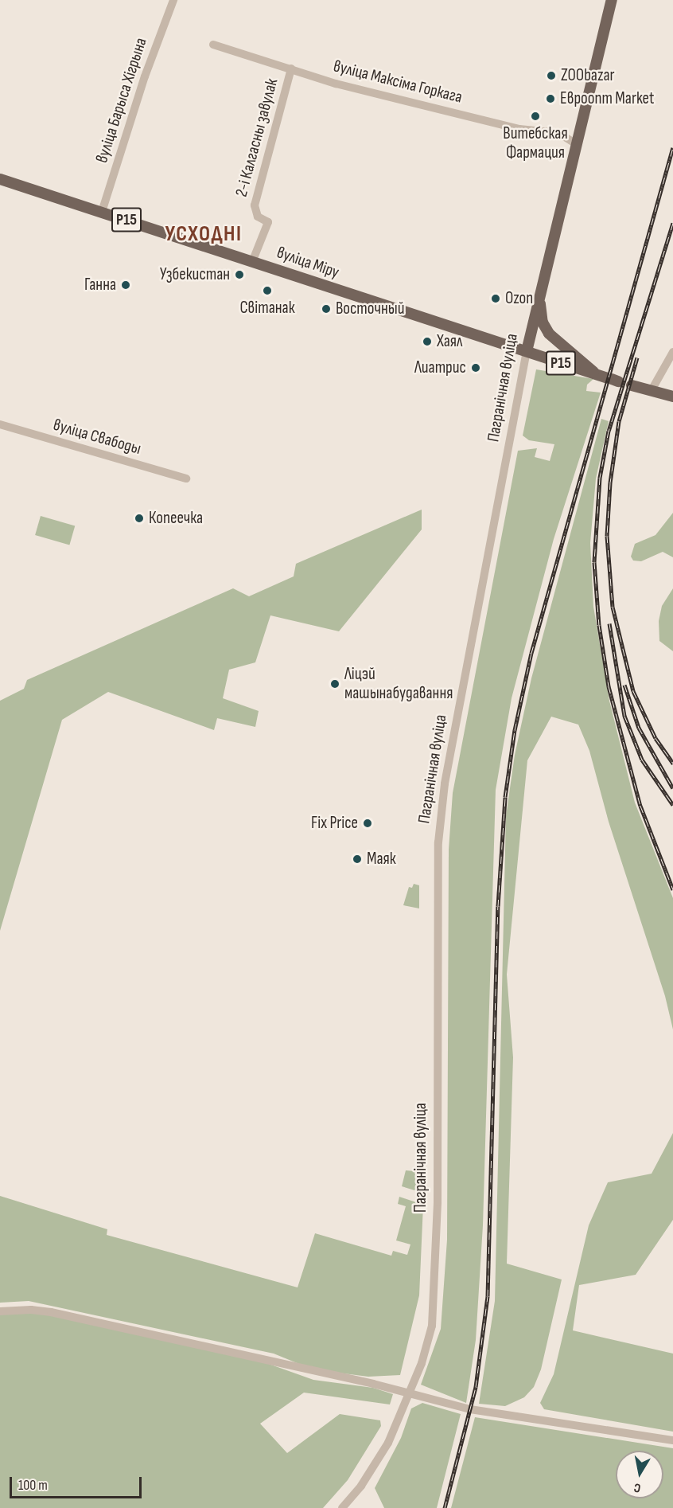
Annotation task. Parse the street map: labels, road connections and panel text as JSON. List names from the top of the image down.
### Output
{
  "streets": {
    "main road": ["Р15", "вуліца Міру", "Пагранічная вуліца"],
    "street": [
      "вуліца Максіма Горкага",
      "вуліца Барыса Хігрына",
      "2-і Калгасны завулак",
      "вуліца Свабоды"
    ]
  },
  "crossings": [
    ["вуліца Максіма Горкага", "2-і Калгасны завулак"],
    ["вуліца Максіма Горкага", "Пагранічная вуліца"],
    ["вуліца Барыса Хігрына", "вуліца Міру"],
    ["2-і Калгасны завулак", "вуліца Міру"],
    ["вуліца Міру", "Пагранічная вуліца"]
  ],
  "districts": ["УСХОДНІ"],
  "places": [
    "ZOObazar",
    "Евроопт Market",
    "Витебская Фармация",
    "Узбекистан",
    "Ганна",
    "Світанак",
    "Ozon",
    "Восточный",
    "Хаял",
    "Лиатрис",
    "Копеечка",
    "Ліцэй машынабудавання",
    "Fix Price",
    "Маяк"
  ],
  "scale_bar": "100 m",
  "north": "bottom"
}
